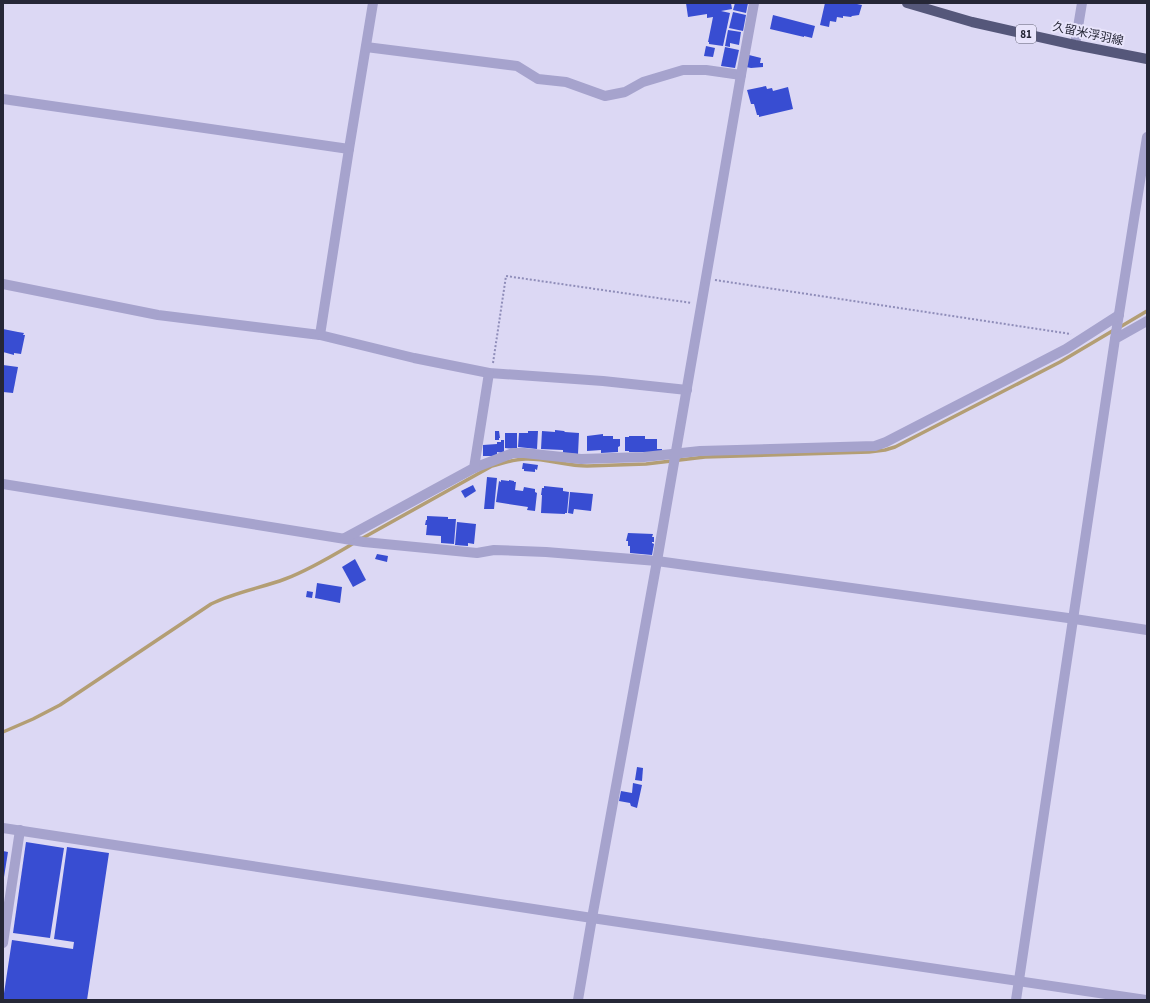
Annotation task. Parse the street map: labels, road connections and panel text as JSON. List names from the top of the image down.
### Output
{
  "streets": {
    "main road": ["81", "久留米浮羽線"]
  }
}
